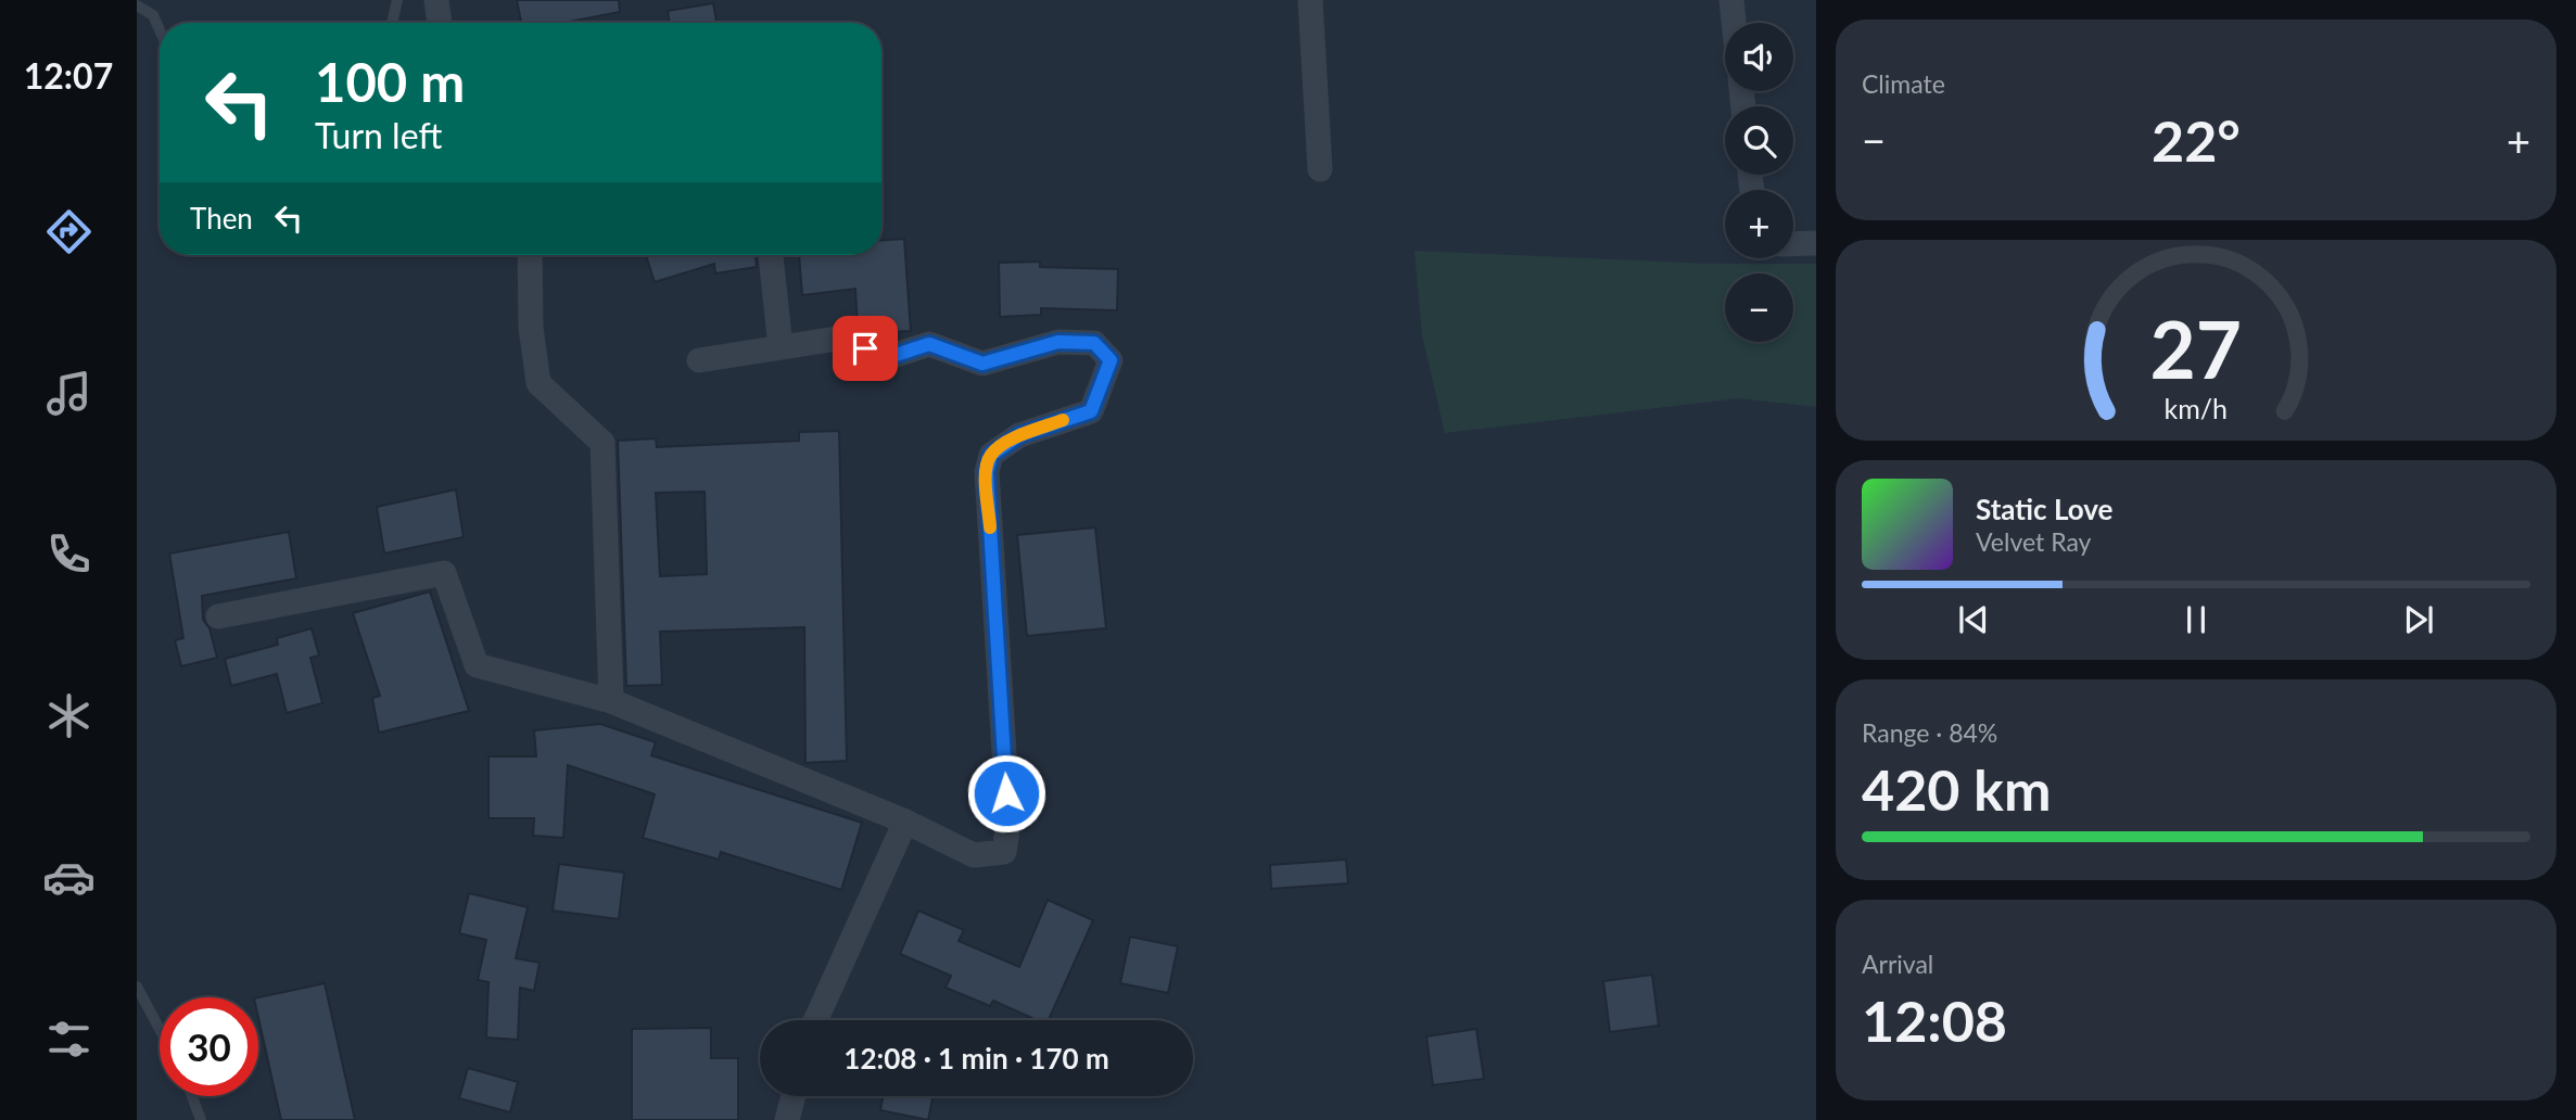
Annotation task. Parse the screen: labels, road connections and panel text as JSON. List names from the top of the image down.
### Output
{
  "page": {
    "tabs": "12:07",
    "tile": [
      "Climate",
      ["Range · 84%", "420 km"],
      ["Arrival", "12:08"]
    ],
    "map_buttons": ["+", "−"],
    "turn": ["100 m", "Turn left"],
    "heat": ["−", "22°", "+"],
    "then": "Then",
    "song": ["Static Love", "Velvet Ray"],
    "limit": "30",
    "trip": "12:08 · 1 min · 170 m",
    "gauge": ["27", "km/h"]
  }
}
